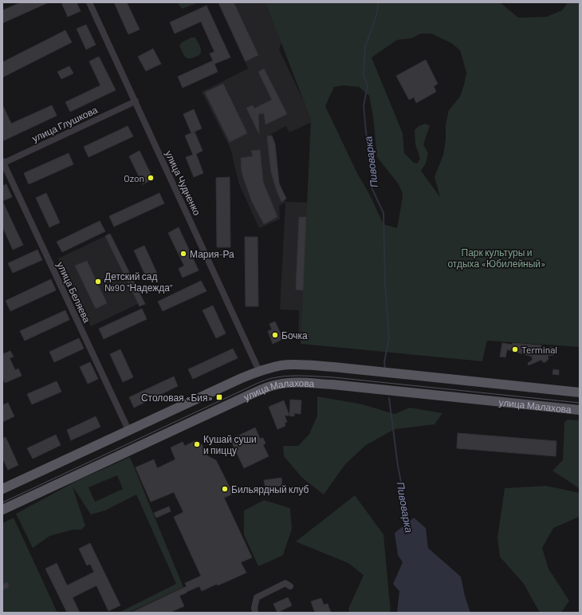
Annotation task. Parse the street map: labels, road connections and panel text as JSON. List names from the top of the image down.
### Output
{
  "streets": {
    "main road": ["улица Малахова"],
    "street": ["улица Глушкова", "улица Чудненко", "улица Беляева"]
  },
  "crossings": [
    ["улица Глушкова", "улица Чудненко"],
    ["улица Глушкова", "улица Беляева"],
    ["улица Чудненко", "улица Малахова"],
    ["улица Беляева", "улица Малахова"]
  ],
  "water": ["Пивоварка"],
  "parks": ["Парк культуры и отдыха «Юбилейный»"],
  "places": {
    "other": [
      "Ozon",
      "Мария-Ра",
      "Детский сад №90 \"Надежда\"",
      "Бочка",
      "Terminal",
      "Кушай суши и пиццу",
      "Бильярдный клуб"
    ],
    "transit": ["Столовая «Бия»"]
  }
}
